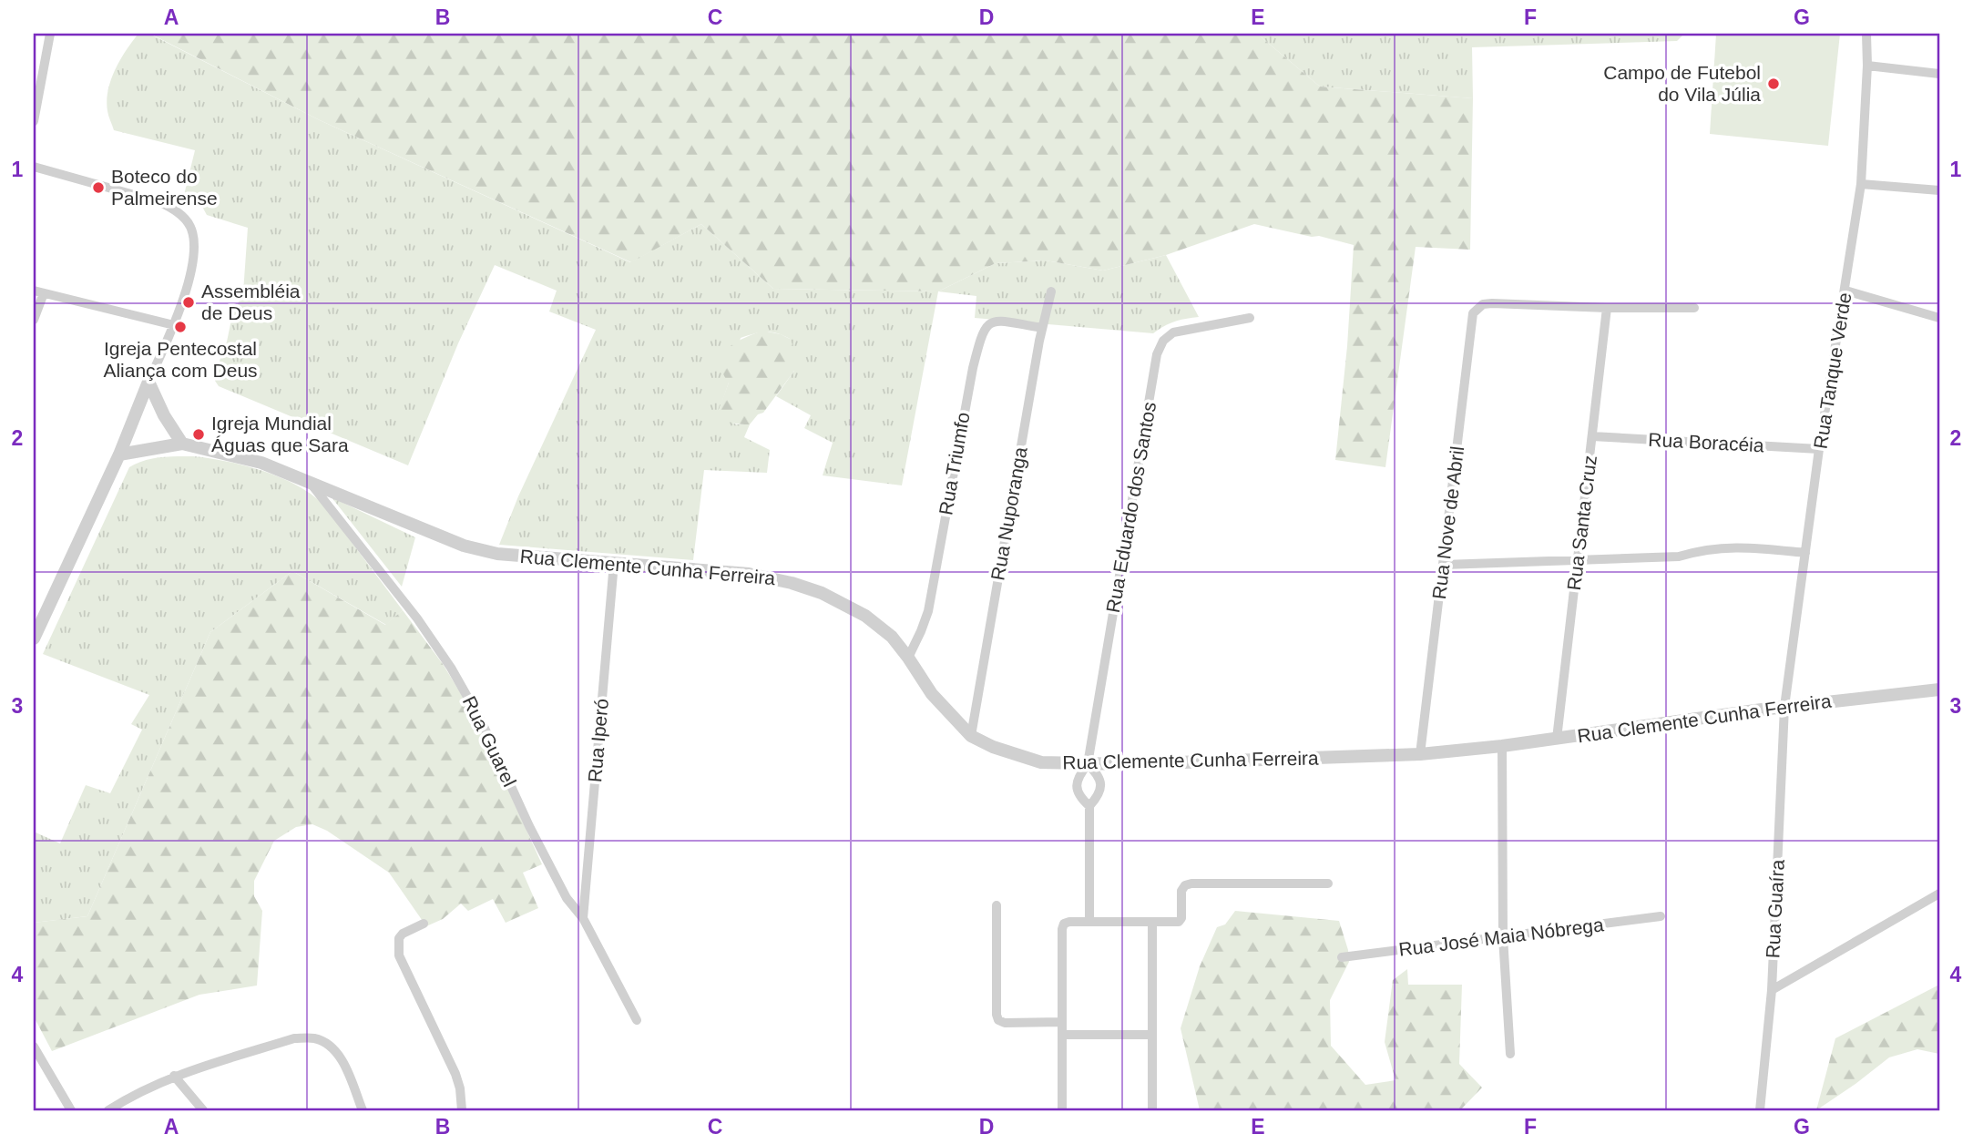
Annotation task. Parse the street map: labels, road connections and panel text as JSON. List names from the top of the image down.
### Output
{
  "streets": {
    "street": [
      "Rua Tanque Verde",
      "Rua Boracéia",
      "Rua Triumfo",
      "Rua Eduardo dos Santos",
      "Rua Nuporanga",
      "Rua Nove de Abril",
      "Rua Santa Cruz",
      "Rua Clemente Cunha Ferreira",
      "Rua Iperó",
      "Rua Guarel",
      "Rua Guaíra",
      "Rua José Maia Nóbrega"
    ]
  },
  "crossings": [
    ["Rua Tanque Verde", "Rua Boracéia"],
    ["Rua Tanque Verde", "Rua Clemente Cunha Ferreira"],
    ["Rua Tanque Verde", "Rua Guaíra"],
    ["Rua Boracéia", "Rua Santa Cruz"],
    ["Rua Triumfo", "Rua Nuporanga"],
    ["Rua Triumfo", "Rua Clemente Cunha Ferreira"],
    ["Rua Eduardo dos Santos", "Rua Clemente Cunha Ferreira"],
    ["Rua Nuporanga", "Rua Clemente Cunha Ferreira"],
    ["Rua Nove de Abril", "Rua Santa Cruz"],
    ["Rua Nove de Abril", "Rua Clemente Cunha Ferreira"],
    ["Rua Santa Cruz", "Rua Clemente Cunha Ferreira"],
    ["Rua Clemente Cunha Ferreira", "Rua Iperó"],
    ["Rua Clemente Cunha Ferreira", "Rua Guarel"],
    ["Rua Clemente Cunha Ferreira", "Rua Guaíra"],
    ["Rua Iperó", "Rua Guarel"]
  ],
  "places": [
    "Campo de Futebol do Vila Júlia",
    "Boteco do Palmeirense",
    "Assembléia de Deus",
    "Igreja Pentecostal Aliança com Deus",
    "Igreja Mundial Águas que Sara"
  ],
  "grid": {
    "columns": [
      "A",
      "B",
      "C",
      "D",
      "E",
      "F",
      "G"
    ],
    "rows": [
      "1",
      "2",
      "3",
      "4"
    ]
  }
}
